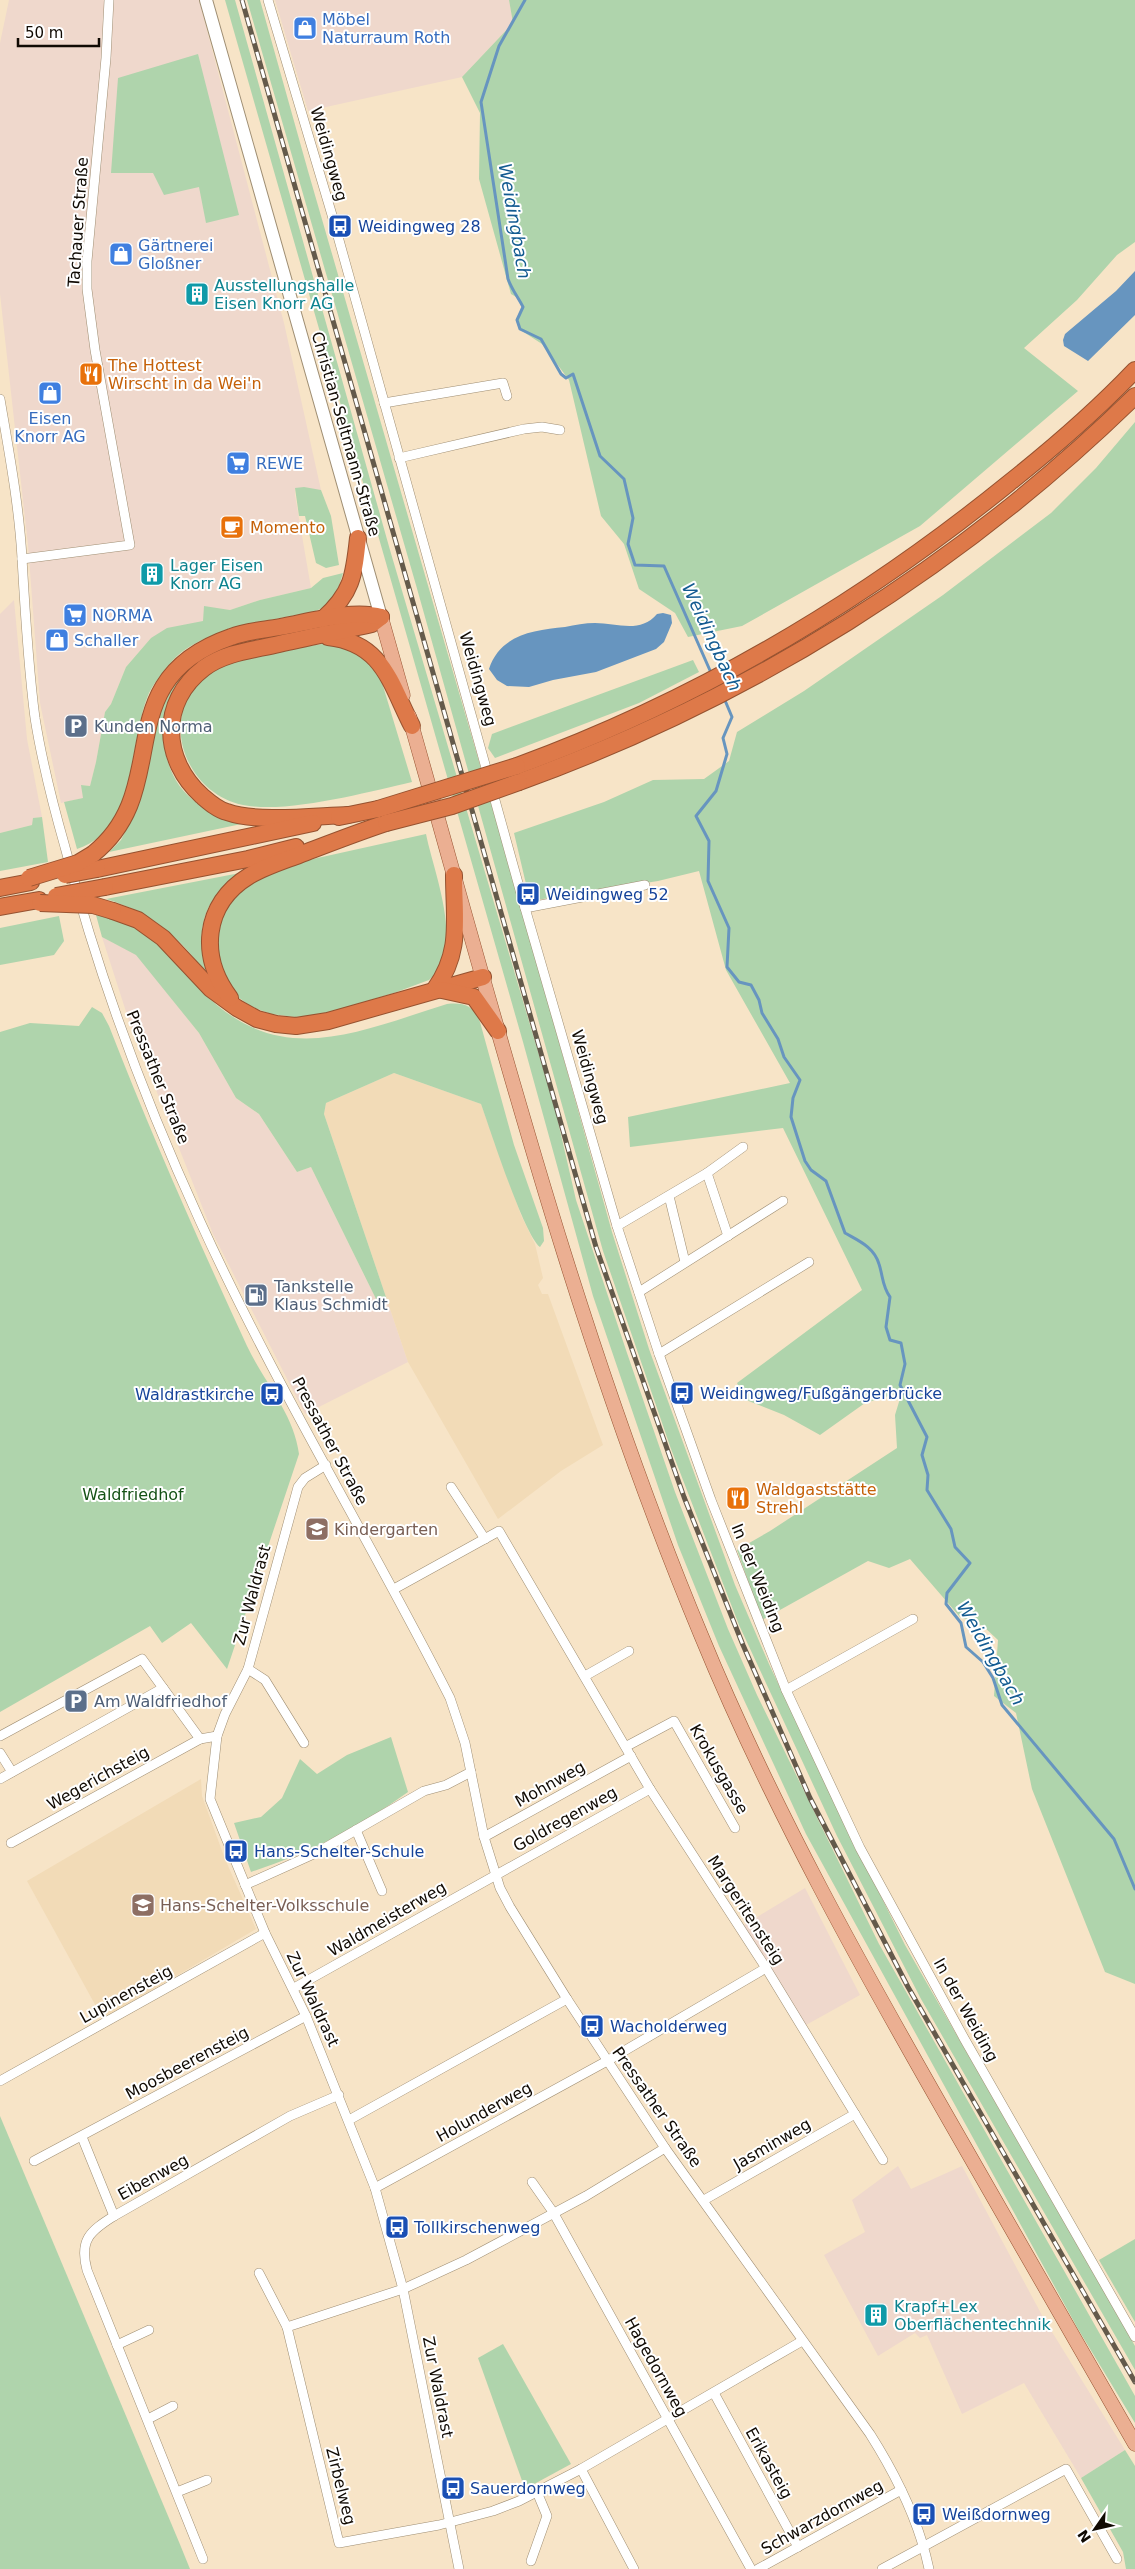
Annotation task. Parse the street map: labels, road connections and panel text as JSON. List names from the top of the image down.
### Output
{
  "streets": {
    "main road": ["Christian-Seltmann-Straße"],
    "street": [
      "Weidingweg",
      "Tachauer Straße",
      "Pressather Straße",
      "In der Weiding",
      "Zur Waldrast",
      "Krokusgasse",
      "Wegerichsteig",
      "Mohnweg",
      "Goldregenweg",
      "Margeritensteig",
      "Waldmeisterweg",
      "Lupinensteig",
      "Moosbeerensteig",
      "Holunderweg",
      "Jasminweg",
      "Eibenweg",
      "Hagedornweg",
      "Erikasteig",
      "Zirbelweg",
      "Schwarzdornweg"
    ]
  },
  "crossings": [
    ["Weidingweg", "In der Weiding"],
    ["Tachauer Straße", "Pressather Straße"],
    ["Pressather Straße", "Zur Waldrast"],
    ["Pressather Straße", "Mohnweg"],
    ["Pressather Straße", "Goldregenweg"],
    ["Pressather Straße", "Waldmeisterweg"],
    ["Pressather Straße", "Holunderweg"],
    ["Pressather Straße", "Jasminweg"],
    ["Pressather Straße", "Schwarzdornweg"],
    ["Zur Waldrast", "Waldmeisterweg"],
    ["Zur Waldrast", "Lupinensteig"],
    ["Zur Waldrast", "Moosbeerensteig"],
    ["Zur Waldrast", "Holunderweg"],
    ["Zur Waldrast", "Eibenweg"],
    ["Zur Waldrast", "Zirbelweg"],
    ["Krokusgasse", "Margeritensteig"],
    ["Mohnweg", "Margeritensteig"],
    ["Goldregenweg", "Margeritensteig"],
    ["Goldregenweg", "Waldmeisterweg"],
    ["Margeritensteig", "Holunderweg"],
    ["Margeritensteig", "Jasminweg"],
    ["Erikasteig", "Schwarzdornweg"]
  ],
  "water": ["Weidingbach"],
  "parks": ["Waldfriedhof"],
  "places": {
    "shop": [
      "Möbel Naturraum Roth",
      "Gärtnerei Gloßner",
      "Eisen Knorr AG",
      "Schaller"
    ],
    "bus stop": [
      "Weidingweg 28",
      "Weidingweg 52",
      "Weidingweg/Fußgängerbrücke",
      "Waldrastkirche",
      "Hans-Schelter-Schule",
      "Wacholderweg",
      "Tollkirschenweg",
      "Sauerdornweg",
      "Weißdornweg"
    ],
    "building": ["Ausstellungshalle Eisen Knorr AG", "Lager Eisen Knorr AG", "Krapf+Lex Oberflächentechnik"],
    "restaurant": ["The Hottest Wirscht in da Wei'n", "Waldgaststätte Strehl"],
    "supermarket": ["REWE", "NORMA"],
    "cafe": ["Momento"],
    "parking": ["Kunden Norma", "Am Waldfriedhof"],
    "fuel station": ["Tankstelle Klaus Schmidt"],
    "school or university": ["Kindergarten", "Hans-Schelter-Volksschule"]
  },
  "scale_bar": "50 m",
  "north": "bottom left"
}
